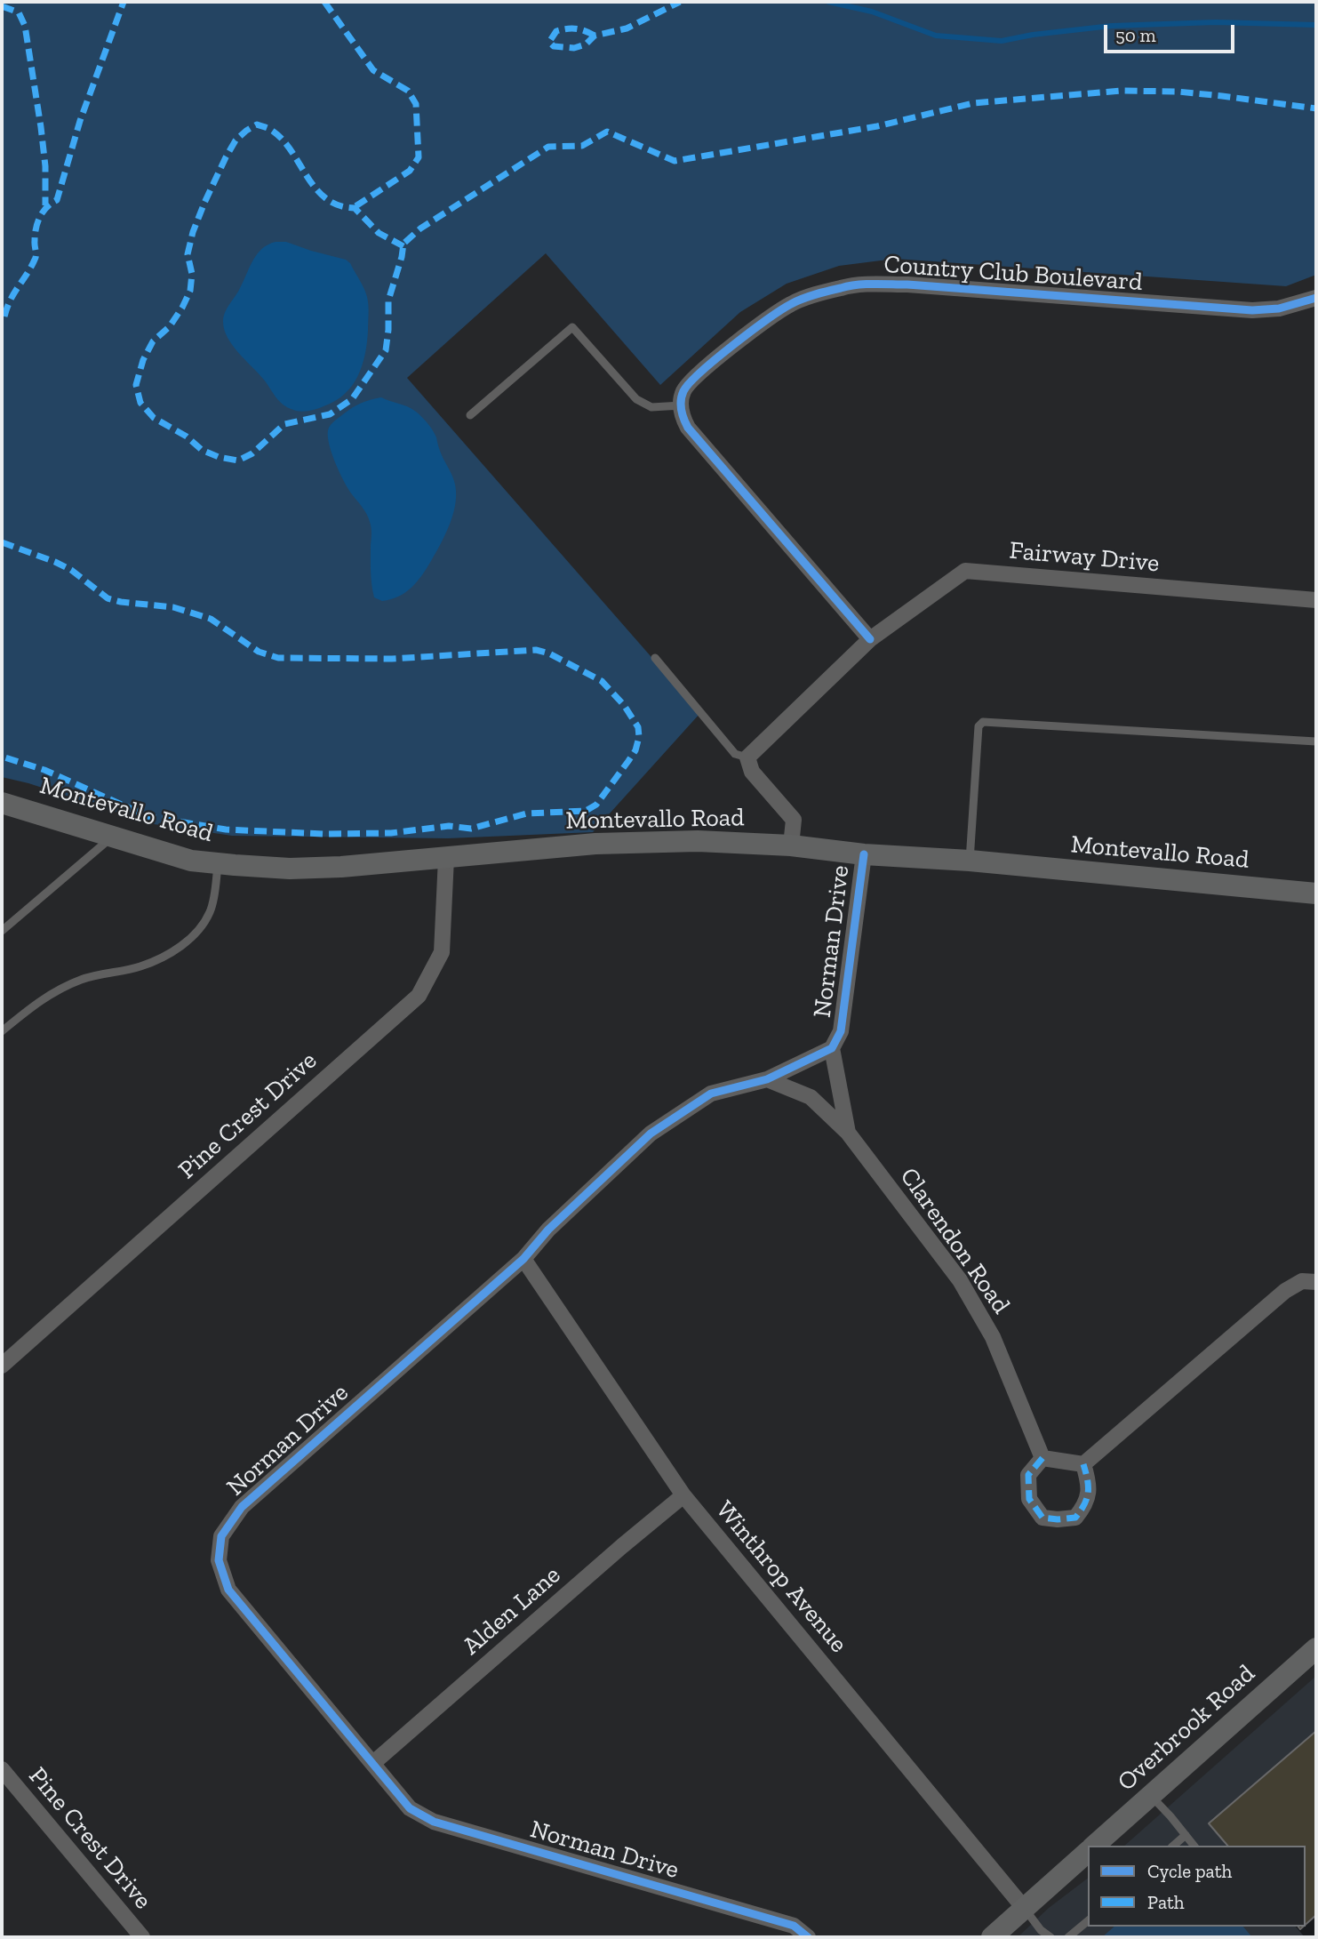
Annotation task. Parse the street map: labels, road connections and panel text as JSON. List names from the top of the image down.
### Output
{
  "streets": {
    "main road": ["Montevallo Road", "Overbrook Road"],
    "street": [
      "Country Club Boulevard",
      "Fairway Drive",
      "Norman Drive",
      "Pine Crest Drive",
      "Clarendon Road",
      "Winthrop Avenue",
      "Alden Lane"
    ]
  },
  "crossings": [
    ["Montevallo Road", "Norman Drive"],
    ["Montevallo Road", "Pine Crest Drive"],
    ["Norman Drive", "Clarendon Road"],
    ["Norman Drive", "Winthrop Avenue"],
    ["Norman Drive", "Alden Lane"],
    ["Winthrop Avenue", "Alden Lane"],
    ["Winthrop Avenue", "Overbrook Road"]
  ],
  "legend": ["Cycle path", "Path"],
  "scale_bar": "50 m"
}
